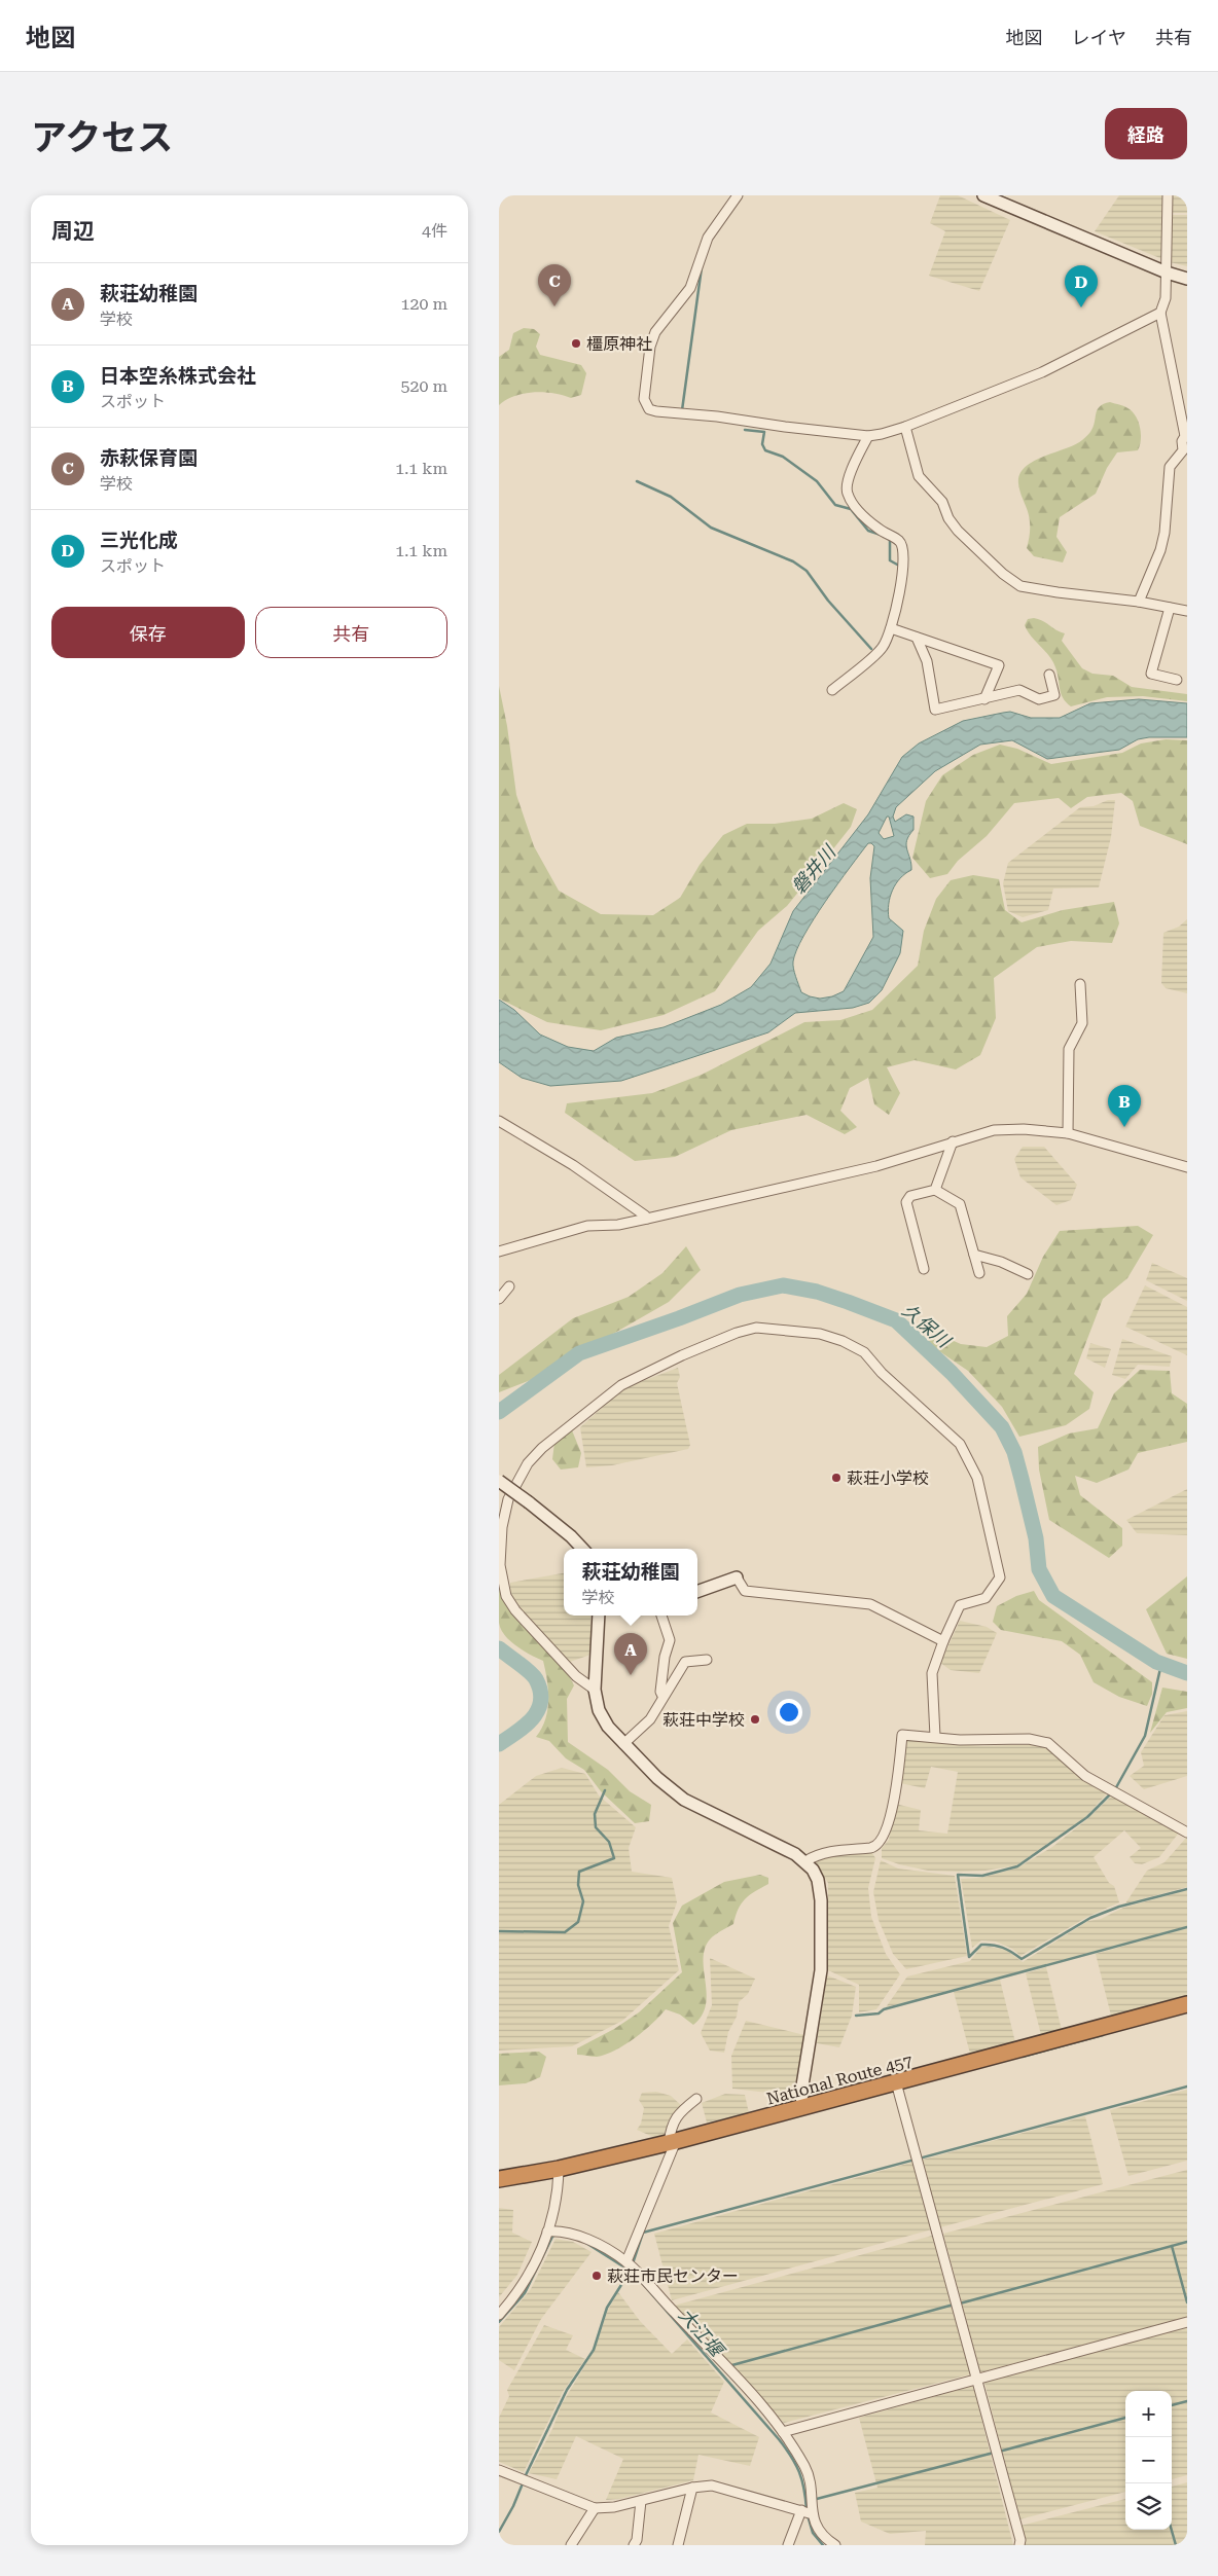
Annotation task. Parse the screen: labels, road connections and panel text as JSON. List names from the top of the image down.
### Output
{
  "streets": {
    "highway": ["National Route 457"]
  },
  "water": ["磐井川", "久保川", "大江堰"],
  "places": [
    "橿原神社",
    "萩荘小学校",
    "萩荘中学校",
    "萩荘市民センター"
  ],
  "page": {
    "header": "地図",
    "nav": ["地図", "レイヤ", "共有"],
    "title": "アクセス",
    "buttons": [
      "経路",
      ["保存", "共有"]
    ],
    "heading": ["周辺", "4件"],
    "list": [
      {
        "mark": "A",
        "name": "萩荘幼稚園",
        "note": "学校",
        "value": "120 m"
      },
      {
        "mark": "B",
        "name": "日本空糸株式会社",
        "note": "スポット",
        "value": "520 m"
      },
      {
        "mark": "C",
        "name": "赤萩保育園",
        "note": "学校",
        "value": "1.1 km"
      },
      {
        "mark": "D",
        "name": "三光化成",
        "note": "スポット",
        "value": "1.1 km"
      }
    ],
    "pins": [
      "C",
      "D",
      "B",
      "A"
    ],
    "popup": ["萩荘幼稚園", "学校"],
    "map_buttons": ["+", "−"]
  }
}
